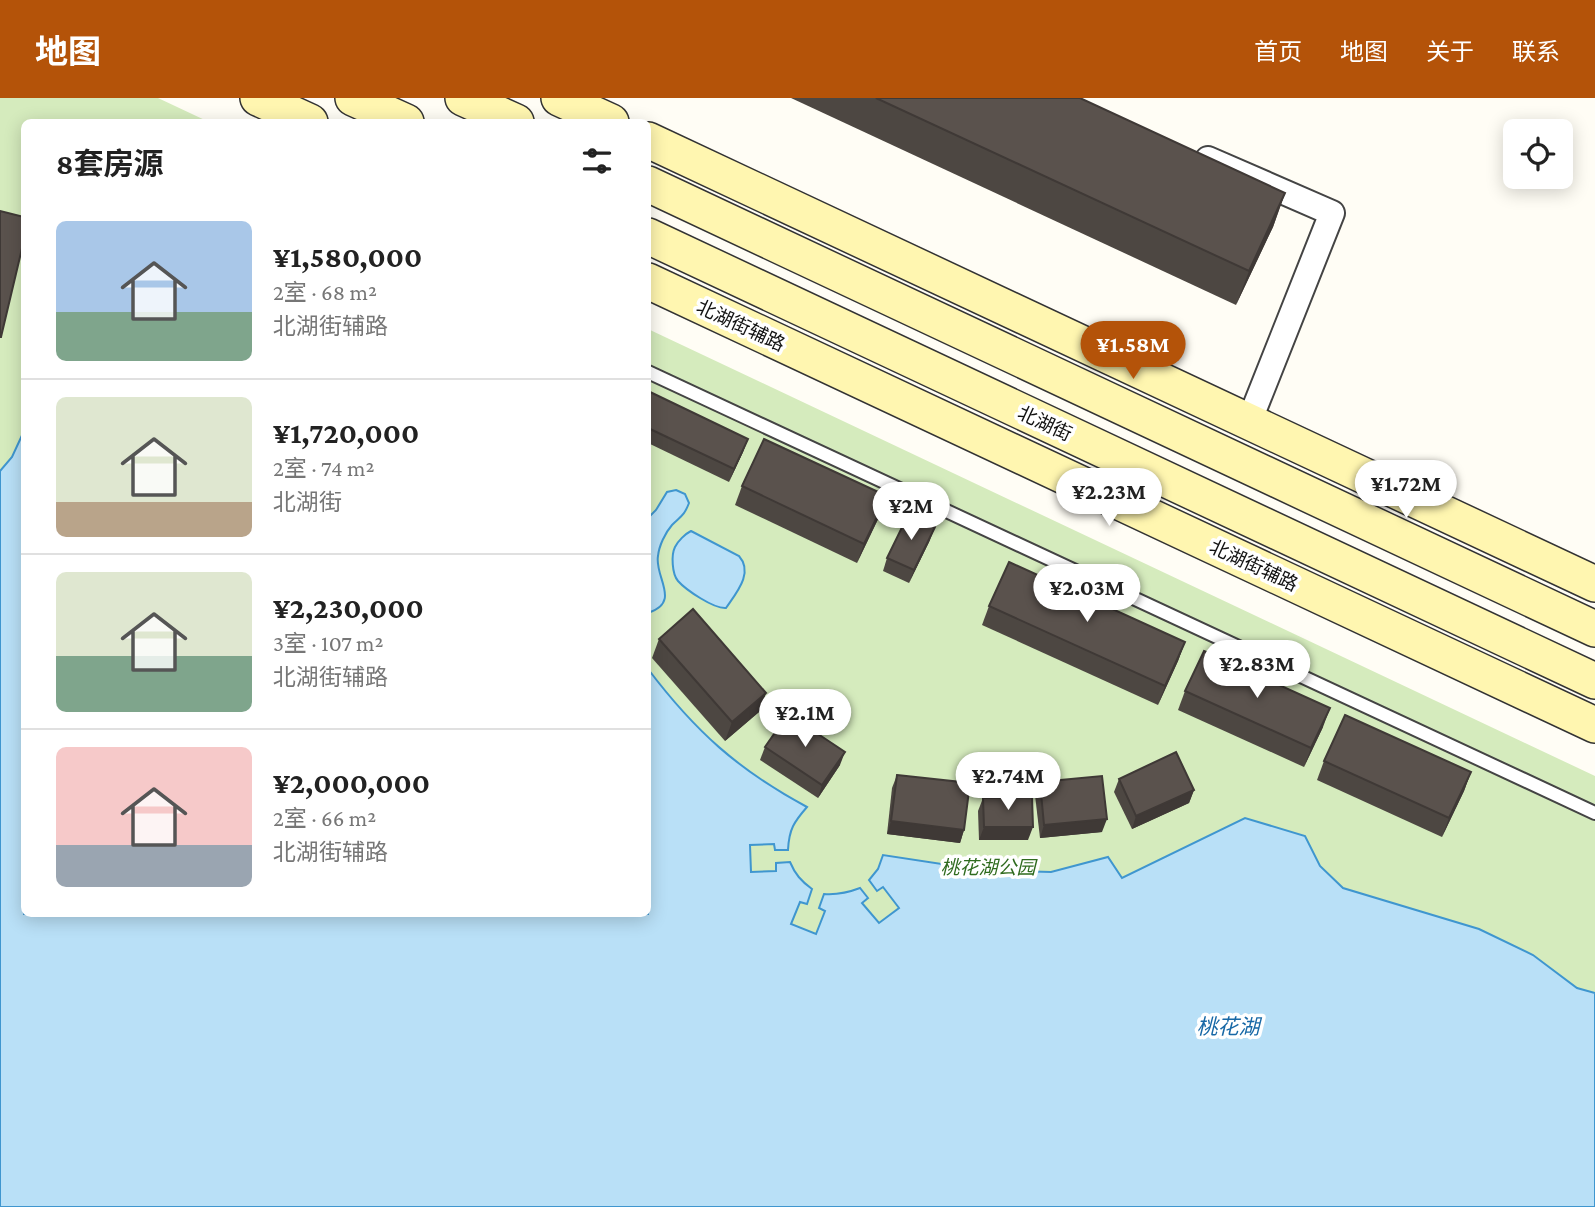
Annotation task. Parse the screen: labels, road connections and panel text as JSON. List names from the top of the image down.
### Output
{
  "streets": {
    "main road": ["北湖街辅路", "北湖街"]
  },
  "water": ["桃花湖"],
  "parks": ["桃花湖公园"],
  "page": {
    "header": "地图",
    "nav": [
      "首页",
      "地图",
      "关于",
      "联系"
    ],
    "heading": "8套房源",
    "list": [
      {
        "name": "¥1,580,000",
        "note": "2室 · 68 m² · 北湖街辅路"
      },
      {
        "name": "¥1,720,000",
        "note": "2室 · 74 m² · 北湖街"
      },
      {
        "name": "¥2,230,000",
        "note": "3室 · 107 m² · 北湖街辅路"
      },
      {
        "name": "¥2,000,000",
        "note": "2室 · 66 m² · 北湖街辅路"
      }
    ],
    "price": [
      "¥1.58M",
      "¥1.72M",
      "¥2.23M",
      "¥2M",
      "¥2.03M",
      "¥2.83M",
      "¥2.1M",
      "¥2.74M"
    ]
  }
}
